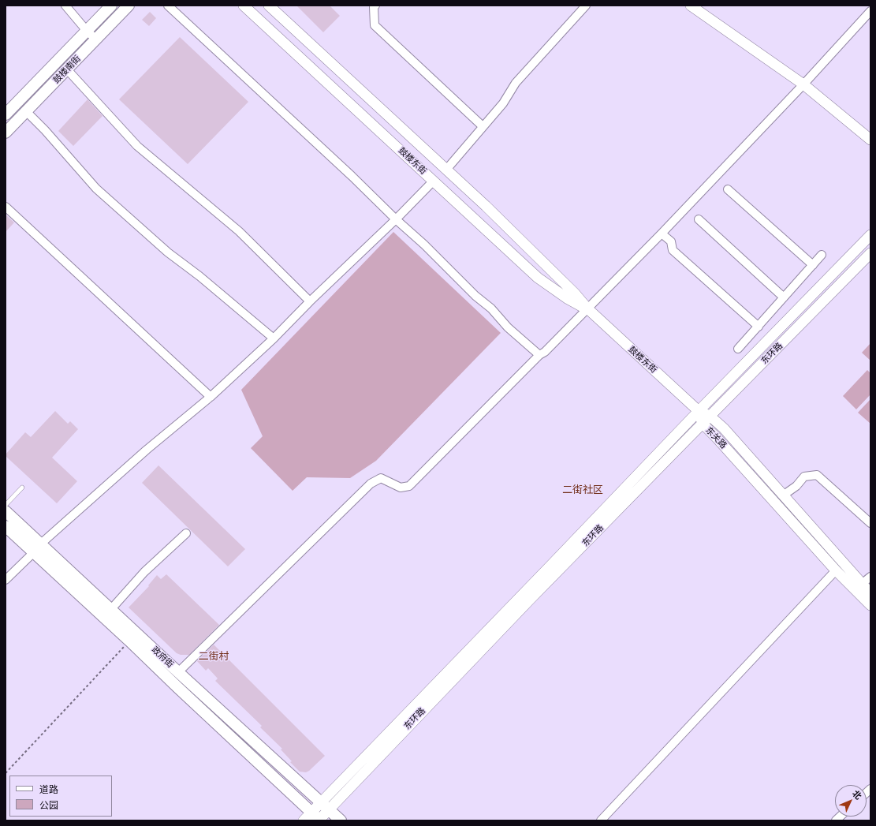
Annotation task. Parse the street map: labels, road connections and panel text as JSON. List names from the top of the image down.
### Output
{
  "streets": {
    "main road": ["鼓楼南街", "政府街"],
    "street": ["鼓楼东街", "东环路", "东关路"]
  },
  "crossings": [
    ["鼓楼东街", "东环路"],
    ["鼓楼东街", "东关路"],
    ["东环路", "东关路"],
    ["东环路", "政府街"]
  ],
  "districts": ["二街社区", "二街村"],
  "legend": ["道路", "公园"],
  "north": "top right"
}
